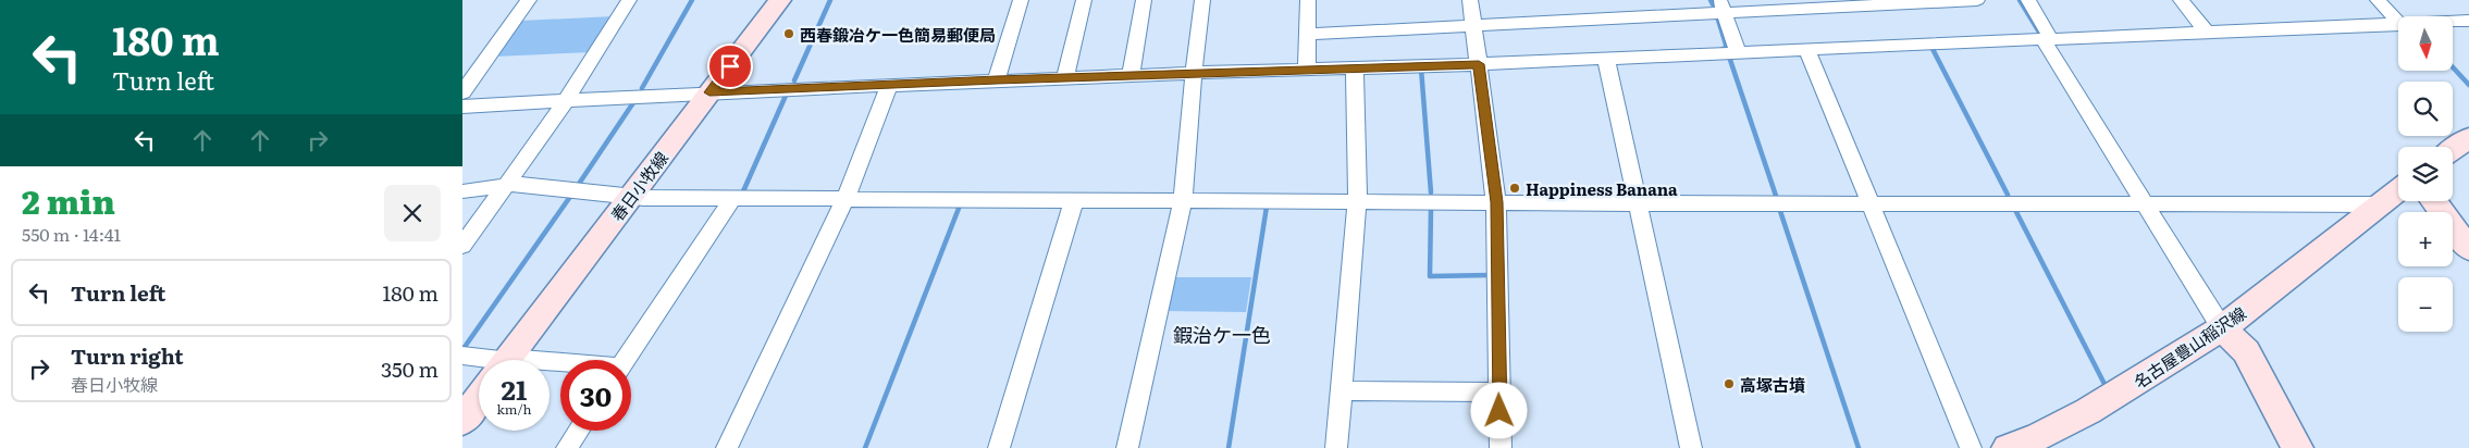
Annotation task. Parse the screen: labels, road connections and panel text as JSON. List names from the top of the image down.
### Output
{
  "streets": {
    "main road": ["春日小牧線", "名古屋豊山稲沢線"]
  },
  "districts": ["鍜治ケ一色"],
  "places": ["西春鍛冶ケ一色簡易郵便局", "Happiness Banana", "高塚古墳"],
  "north": "bottom",
  "page": {
    "turn": ["180 m", "Turn left"],
    "map_buttons": ["+", "−"],
    "heading": ["2 min", "550 m · 14:41"],
    "list": [
      {
        "name": "Turn left",
        "value": "180 m"
      },
      {
        "name": "Turn right",
        "note": "春日小牧線",
        "value": "350 m"
      }
    ],
    "speed": "21 km/h",
    "limit": "30"
  }
}
